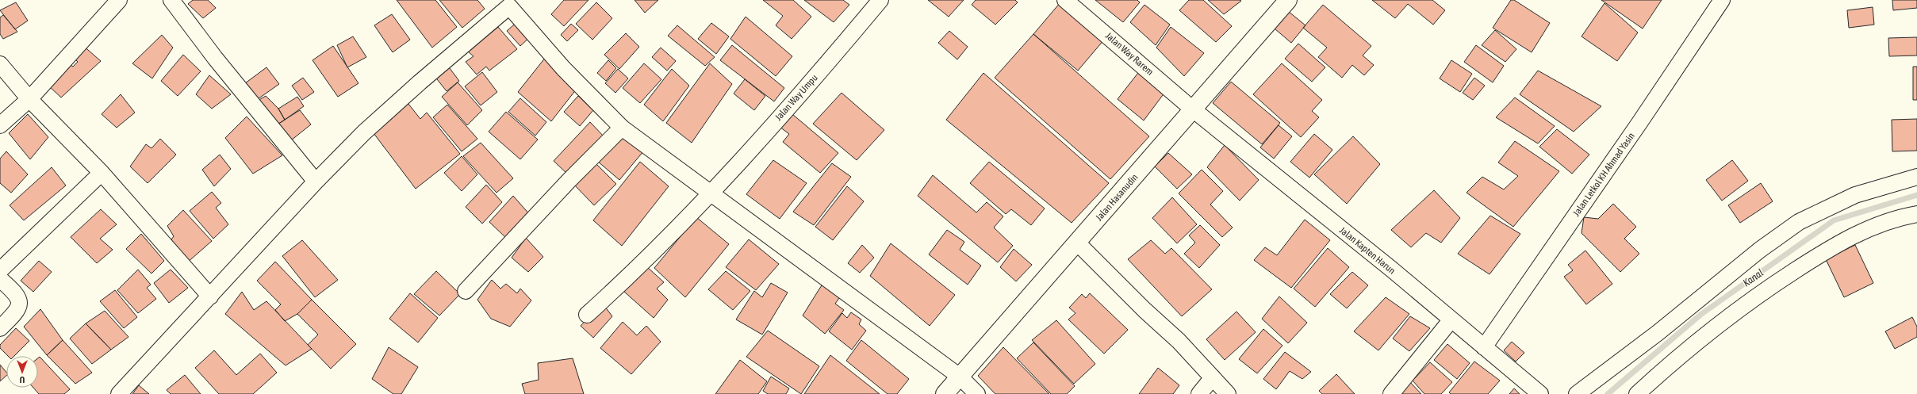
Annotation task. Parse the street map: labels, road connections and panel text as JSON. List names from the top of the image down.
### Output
{
  "streets": {
    "main road": ["Jalan Hasanudin"],
    "street": [
      "Jalan Way Rarem",
      "Jalan Way Umpu",
      "Jalan Letkol KH Ahmad Yasin",
      "Jalan Kapten Harun"
    ]
  },
  "crossings": [
    ["Jalan Way Rarem", "Jalan Hasanudin"],
    ["Jalan Way Rarem", "Jalan Kapten Harun"],
    ["Jalan Letkol KH Ahmad Yasin", "Jalan Kapten Harun"],
    ["Jalan Hasanudin", "Jalan Kapten Harun"]
  ],
  "water": ["Kanal"],
  "north": "bottom"
}
